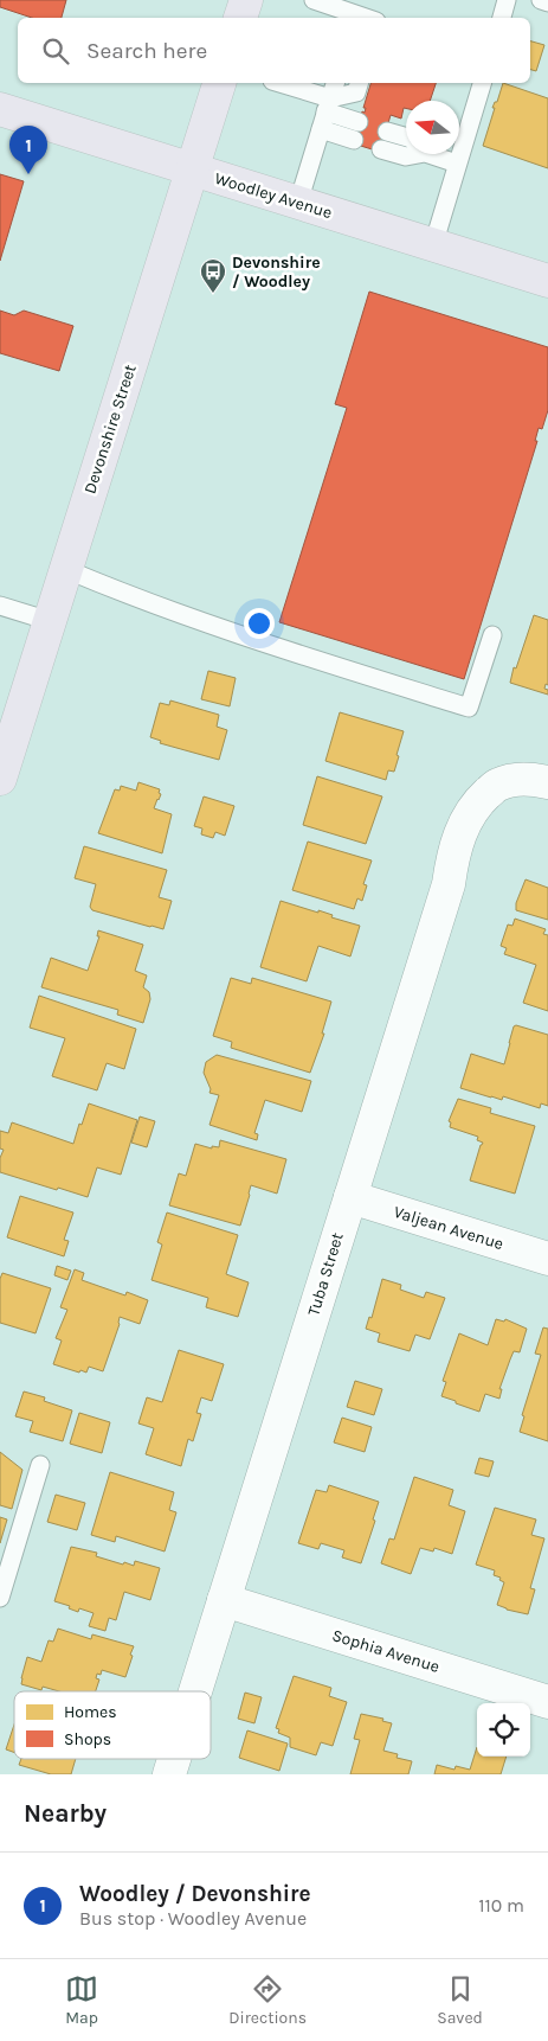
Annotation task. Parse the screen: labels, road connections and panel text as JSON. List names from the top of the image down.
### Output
{
  "streets": {
    "main road": ["Woodley Avenue", "Devonshire Street"],
    "street": ["Valjean Avenue", "Tuba Street", "Sophia Avenue"]
  },
  "crossings": [
    ["Woodley Avenue", "Devonshire Street"],
    ["Valjean Avenue", "Tuba Street"],
    ["Tuba Street", "Sophia Avenue"]
  ],
  "places": {
    "bus stop": ["Devonshire / Woodley"]
  },
  "legend": ["Homes", "Shops"],
  "north": "left",
  "page": {
    "search": "Search here",
    "pins": "1",
    "heading": "Nearby",
    "list": [
      {
        "mark": "1",
        "name": "Woodley / Devonshire",
        "note": "Bus stop · Woodley Avenue",
        "value": "110 m"
      }
    ],
    "nav": ["Map", "Directions", "Saved"]
  }
}
